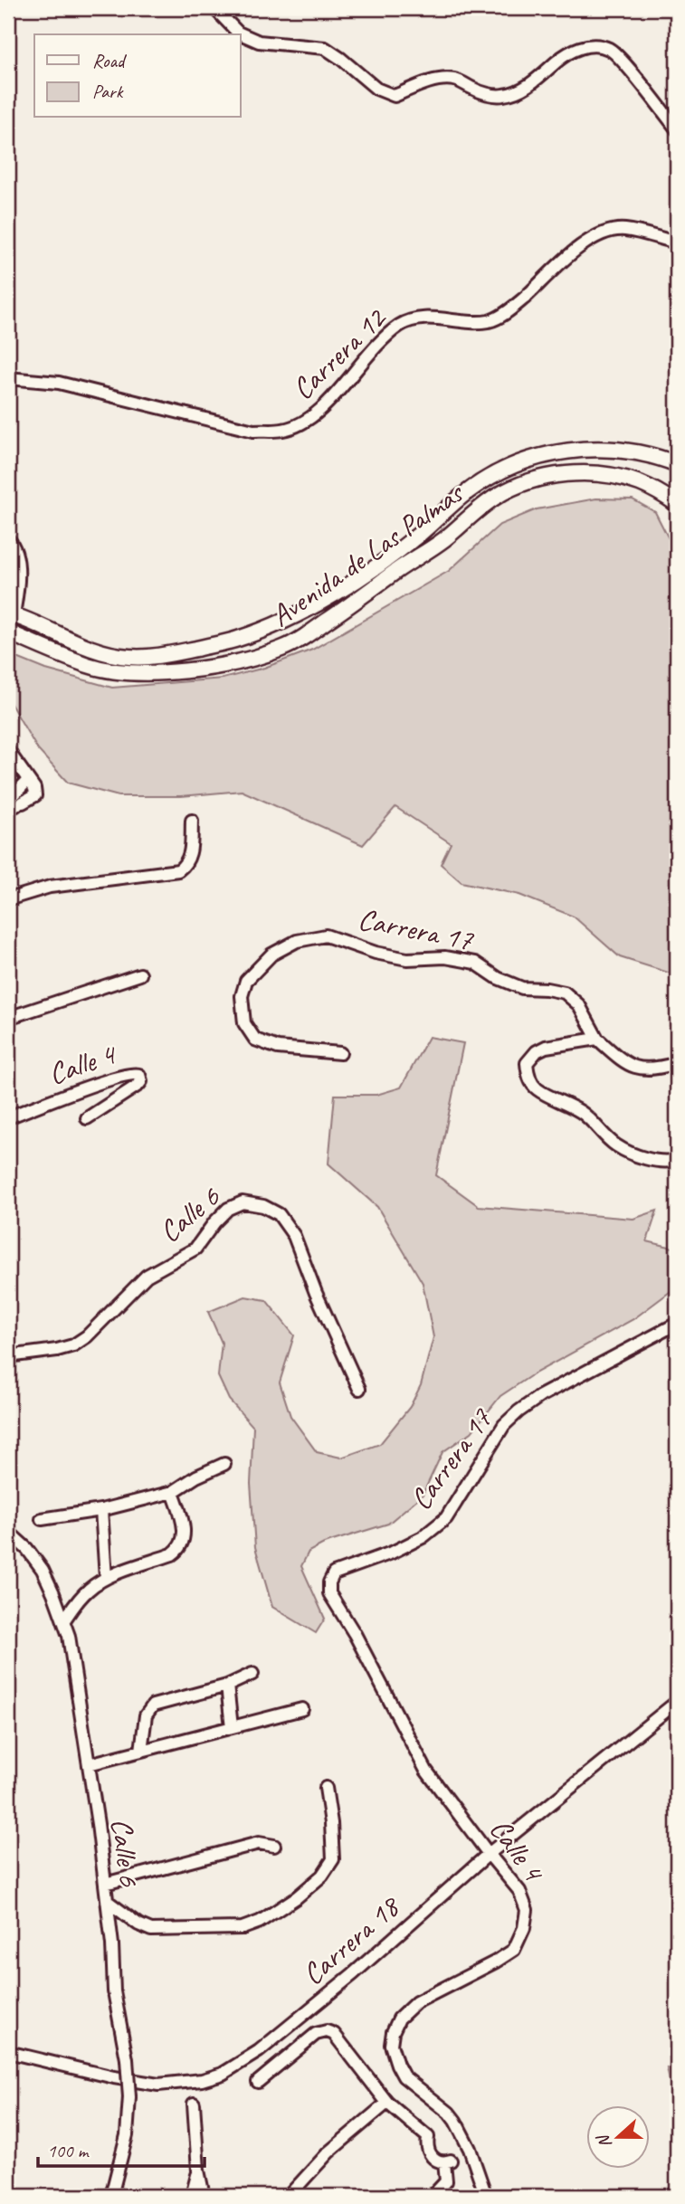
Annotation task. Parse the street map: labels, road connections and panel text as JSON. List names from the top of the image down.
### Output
{
  "streets": {
    "main road": ["Avenida de Las Palmas"],
    "street": [
      "Carrera 12",
      "Carrera 17",
      "Calle 4",
      "Calle 6",
      "Carrera 18"
    ]
  },
  "crossings": [
    ["Carrera 17", "Calle 4"],
    ["Calle 4", "Carrera 18"]
  ],
  "legend": ["Road", "Park"],
  "scale_bar": "100 m",
  "north": "left"
}
